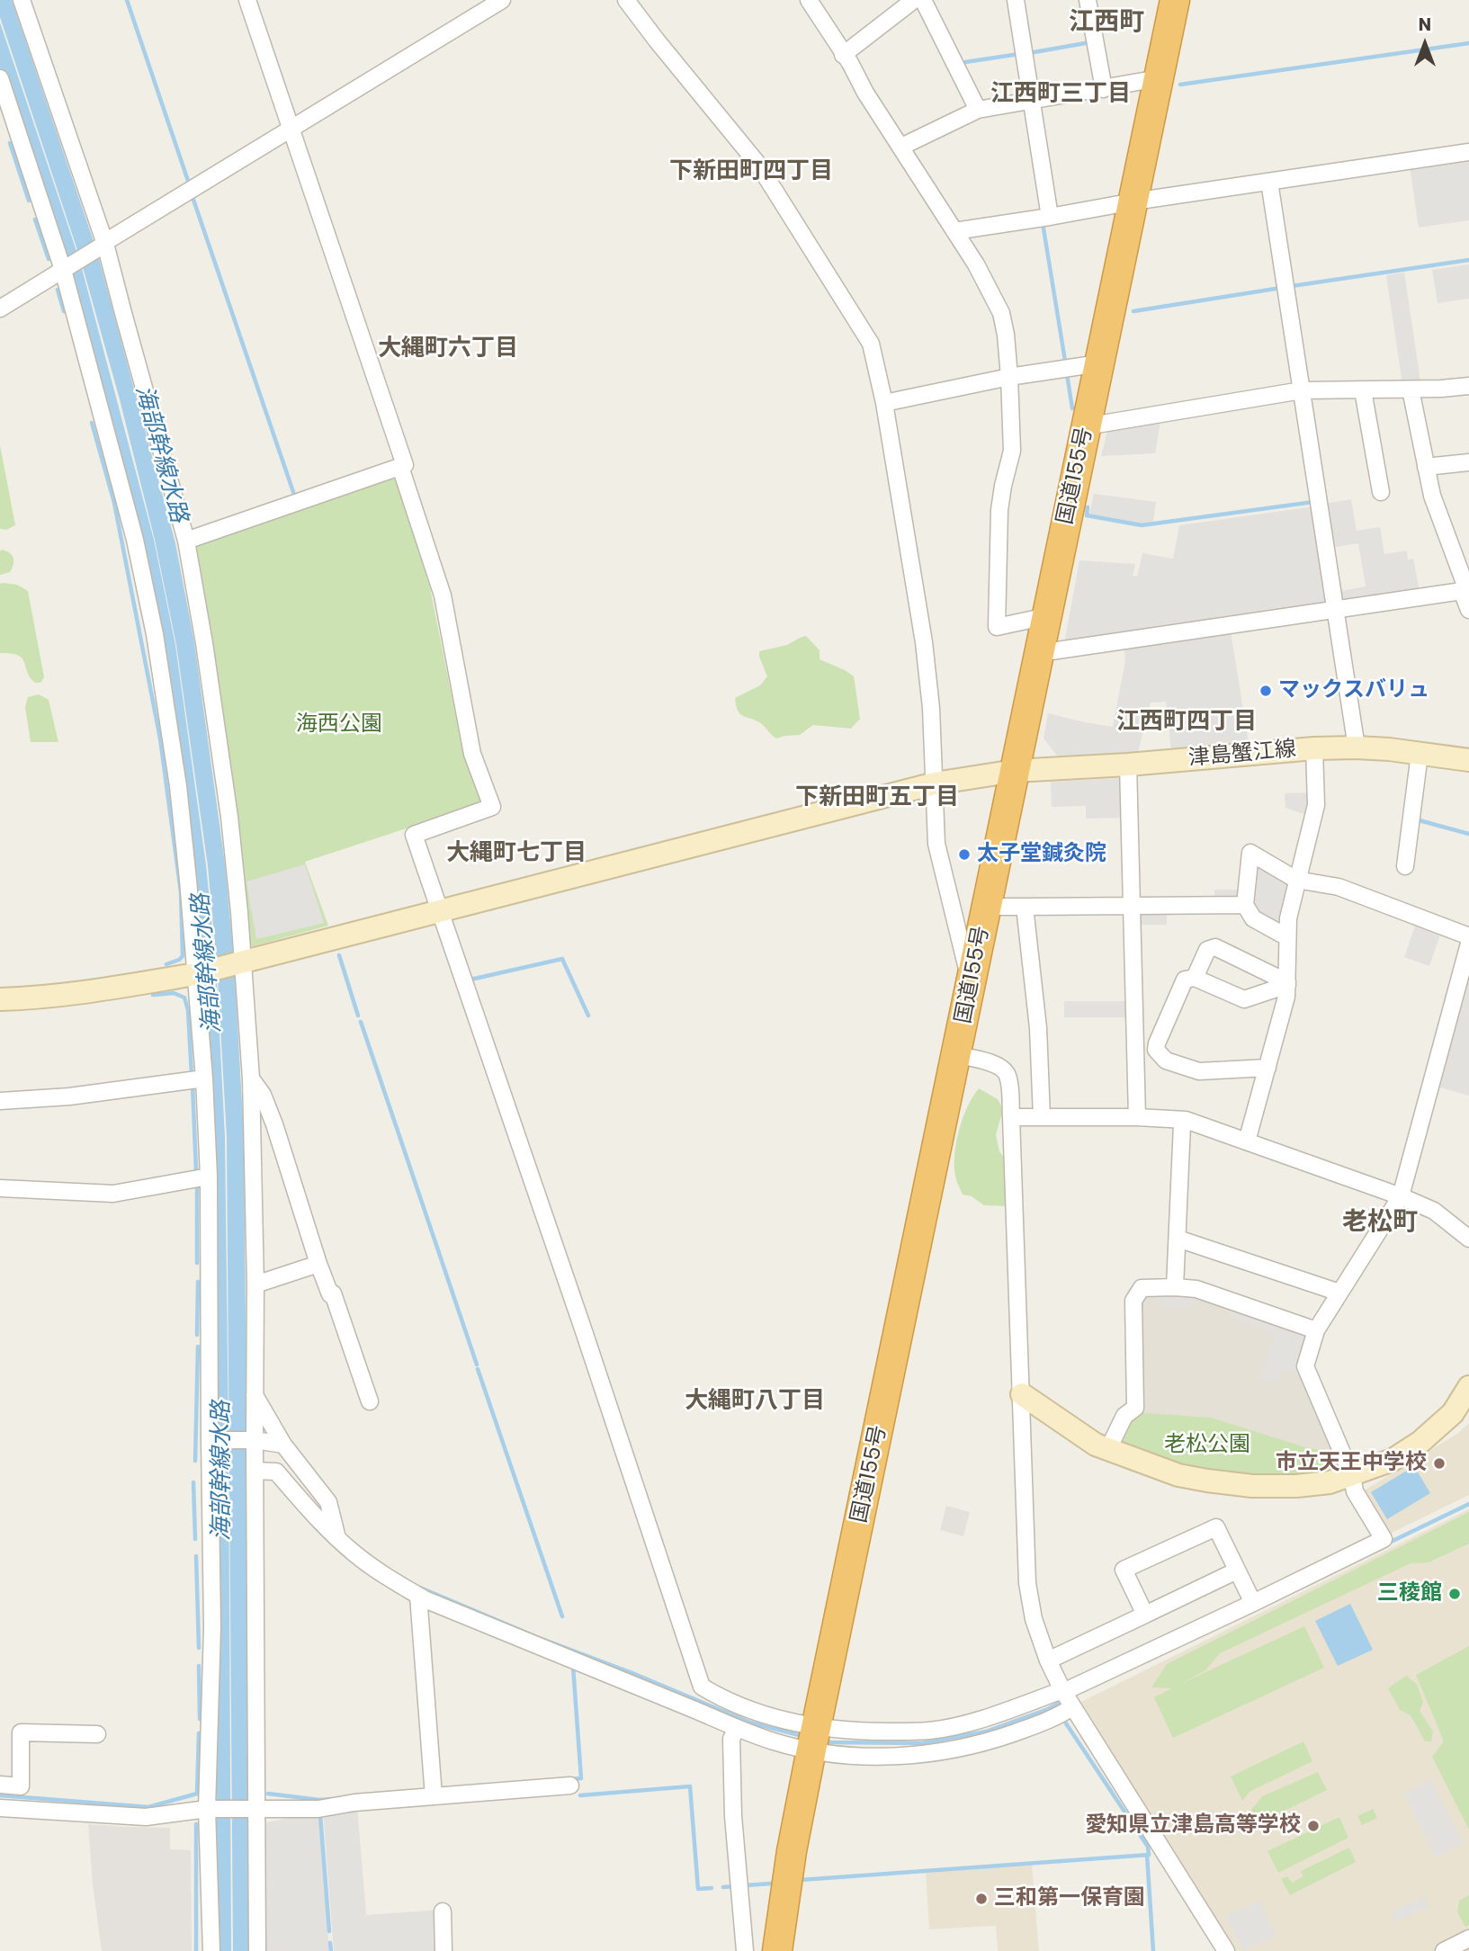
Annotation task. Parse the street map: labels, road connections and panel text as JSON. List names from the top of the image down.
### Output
{
  "streets": {
    "highway": ["国道155号"],
    "street": ["津島蟹江線"]
  },
  "crossings": [
    ["国道155号", "津島蟹江線"]
  ],
  "districts": [
    "江西町",
    "江西町三丁目",
    "下新田町四丁目",
    "大縄町六丁目",
    "江西町四丁目",
    "下新田町五丁目",
    "大縄町七丁目",
    "老松町",
    "大縄町八丁目"
  ],
  "water": ["海部幹線水路"],
  "parks": ["海西公園", "老松公園"],
  "places": [
    "マックスバリュ",
    "太子堂鍼灸院",
    "市立天王中学校",
    "三稜館",
    "愛知県立津島高等学校",
    "三和第一保育園"
  ],
  "north": "top"
}
